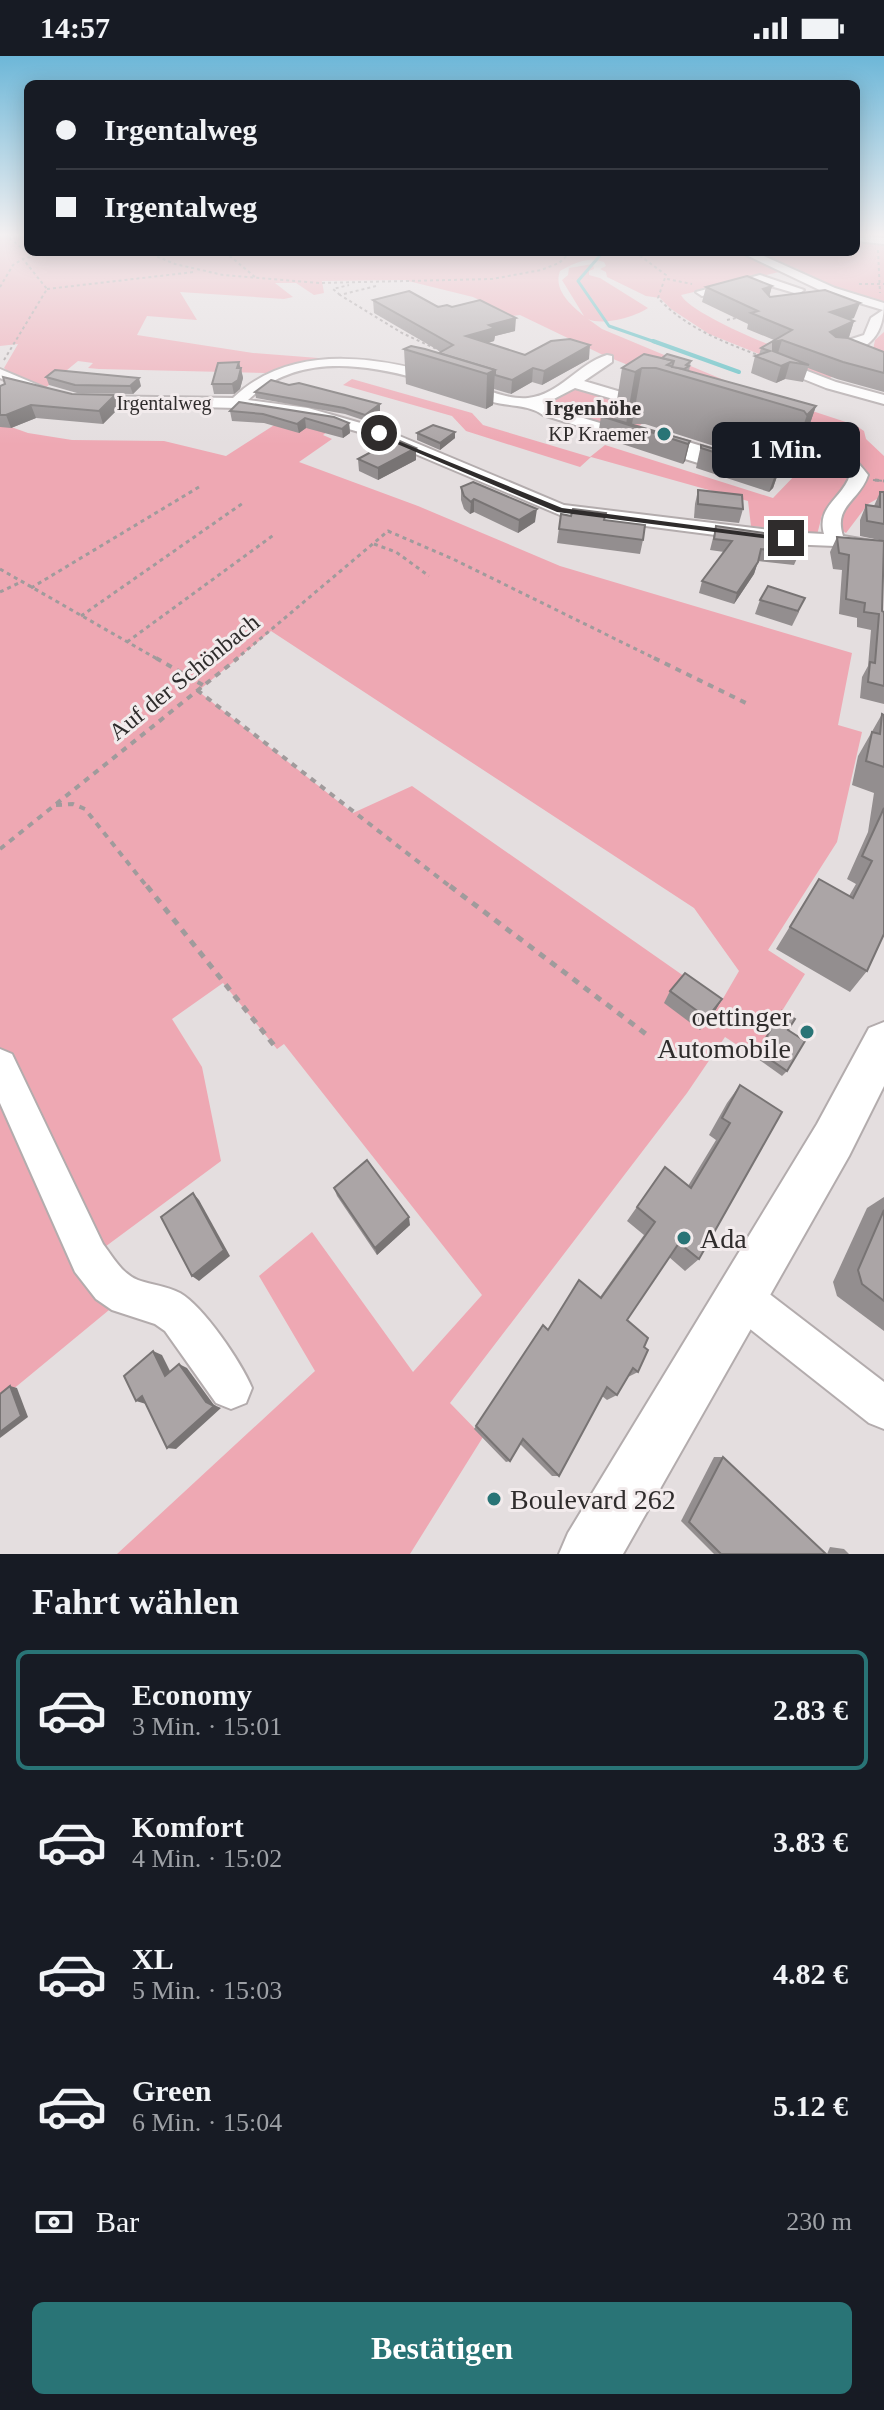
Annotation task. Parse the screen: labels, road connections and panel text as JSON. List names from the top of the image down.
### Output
{
  "streets": {
    "street": ["Irgentalweg"],
    "path": ["Auf der Schönbach"]
  },
  "districts": ["Irgenhöhe"],
  "places": [
    "KP Kraemer",
    "oettinger Automobile",
    "Ada",
    "Boulevard 262"
  ],
  "page": {
    "status": "14:57",
    "banner": ["Irgentalweg", "Irgentalweg"],
    "bubble": "1 Min.",
    "heading": "Fahrt wählen",
    "list": [
      {
        "name": "Economy",
        "note": "3 Min. · 15:01",
        "value": "2.83 €"
      },
      {
        "name": "Komfort",
        "note": "4 Min. · 15:02",
        "value": "3.83 €"
      },
      {
        "name": "XL",
        "note": "5 Min. · 15:03",
        "value": "4.82 €"
      },
      {
        "name": "Green",
        "note": "6 Min. · 15:04",
        "value": "5.12 €"
      }
    ],
    "pay": ["Bar", "230 m"],
    "buttons": "Bestätigen"
  }
}
